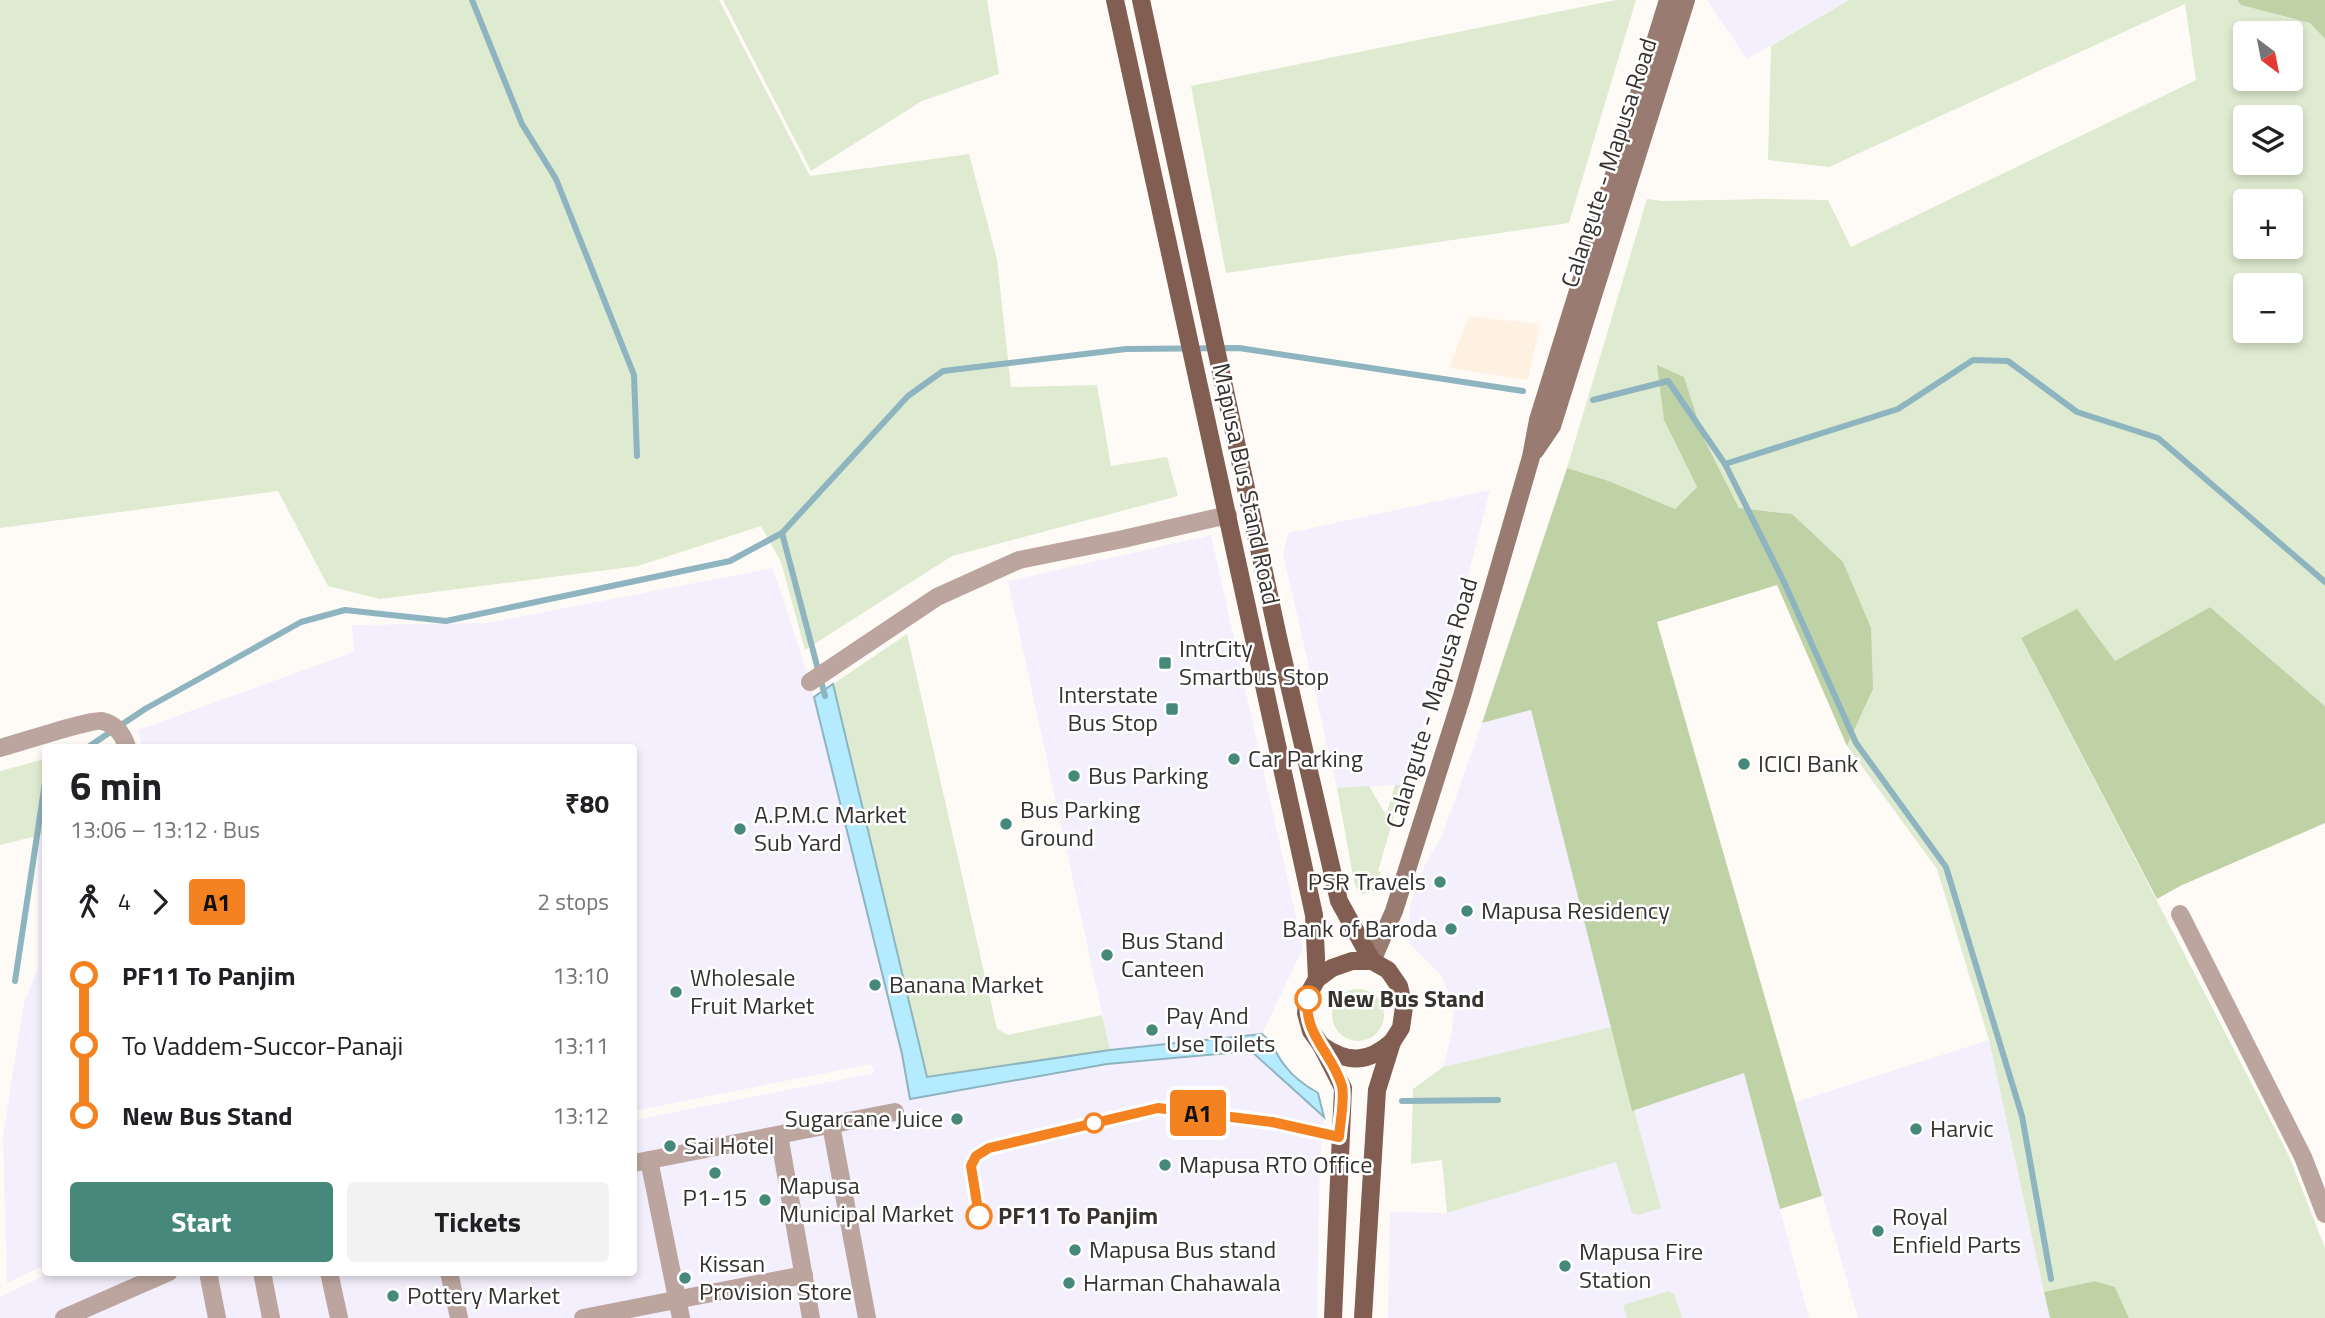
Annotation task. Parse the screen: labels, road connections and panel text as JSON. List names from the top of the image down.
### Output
{
  "streets": {
    "main road": ["Calangute - Mapusa Road", "Mapusa Bus Stand Road"]
  },
  "crossings": [
    ["Calangute - Mapusa Road", "Mapusa Bus Stand Road"]
  ],
  "places": {
    "transit": ["IntrCity Smartbus Stop", "Interstate Bus Stop"],
    "other": [
      "Car Parking",
      "ICICI Bank",
      "Bus Parking",
      "Bus Parking Ground",
      "A.P.M.C Market Sub Yard",
      "PSR Travels",
      "Mapusa Residency",
      "Bank of Baroda",
      "Bus Stand Canteen",
      "Banana Market",
      "Wholesale Fruit Market",
      "New Bus Stand",
      "Pay And Use Toilets",
      "Sugarcane Juice",
      "Harvic",
      "Sai Hotel",
      "Mapusa RTO Office",
      "P1-15",
      "Mapusa Municipal Market",
      "PF11 To Panjim",
      "Royal Enfield Parts",
      "Mapusa Bus stand",
      "Mapusa Fire Station",
      "Kissan Provision Store",
      "Harman Chahawala",
      "Pottery Market"
    ]
  },
  "lines": ["bus line A1"],
  "north": "bottom right",
  "page": {
    "on_map": "A1",
    "map_buttons": ["+", "−"],
    "heading": ["6 min", "13:06 – 13:12 · Bus", "₹80"],
    "legs": ["4", "A1", "2 stops"],
    "list": [
      {
        "name": "PF11 To Panjim",
        "value": "13:10"
      },
      {
        "name": "To Vaddem-Succor-Panaji",
        "value": "13:11"
      },
      {
        "name": "New Bus Stand",
        "value": "13:12"
      }
    ],
    "buttons": ["Start", "Tickets"]
  }
}
